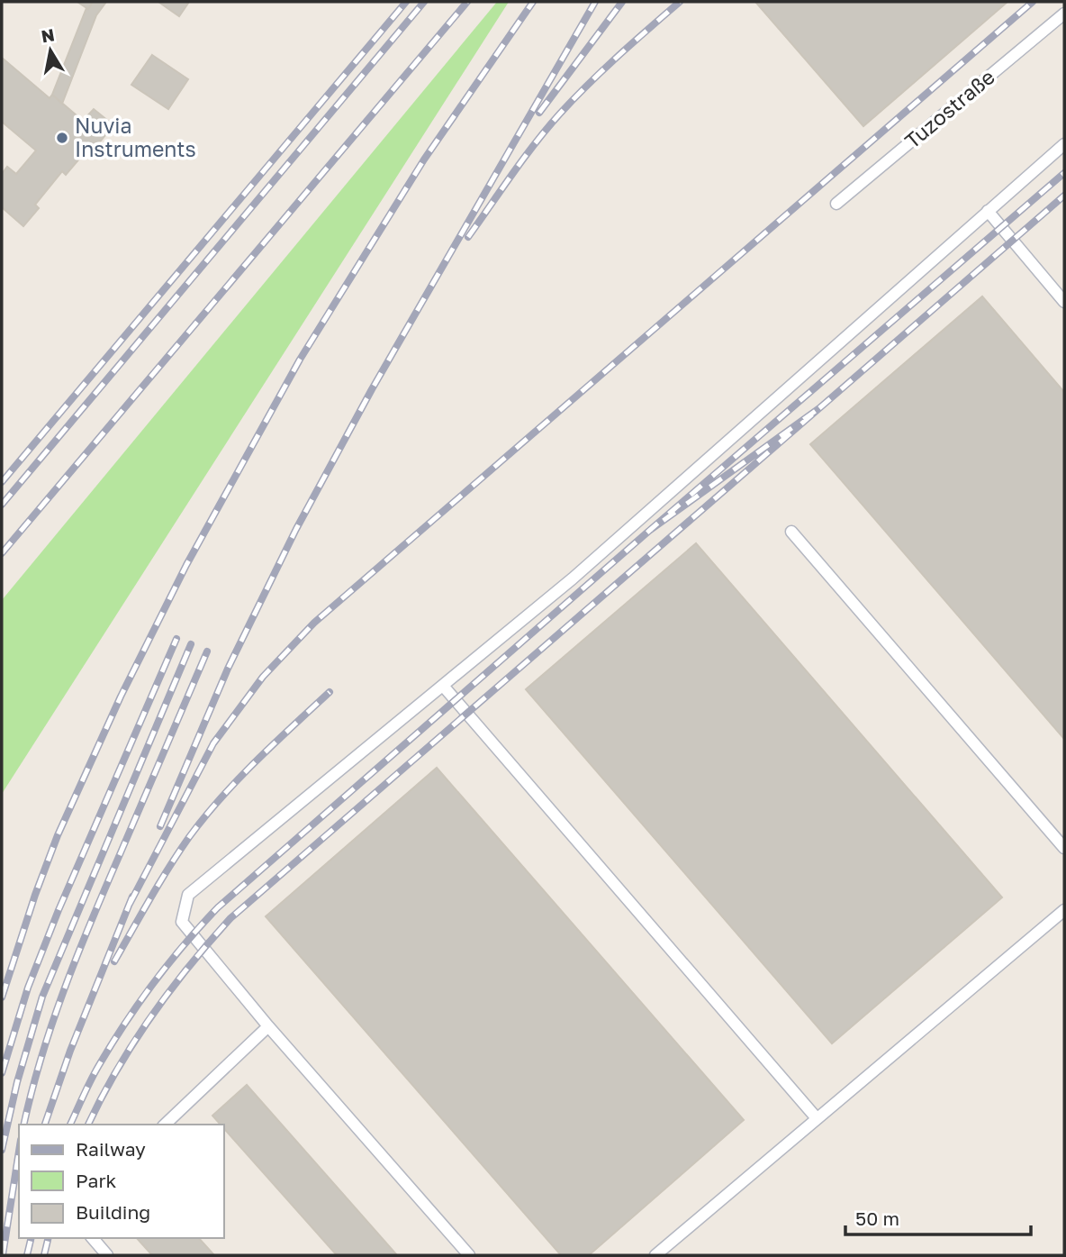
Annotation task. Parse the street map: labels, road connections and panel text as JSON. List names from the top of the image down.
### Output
{
  "streets": {
    "lane": ["Tuzostraße"]
  },
  "places": ["Nuvia Instruments"],
  "legend": ["Railway", "Park", "Building"],
  "scale_bar": "50 m",
  "north": "top"
}
